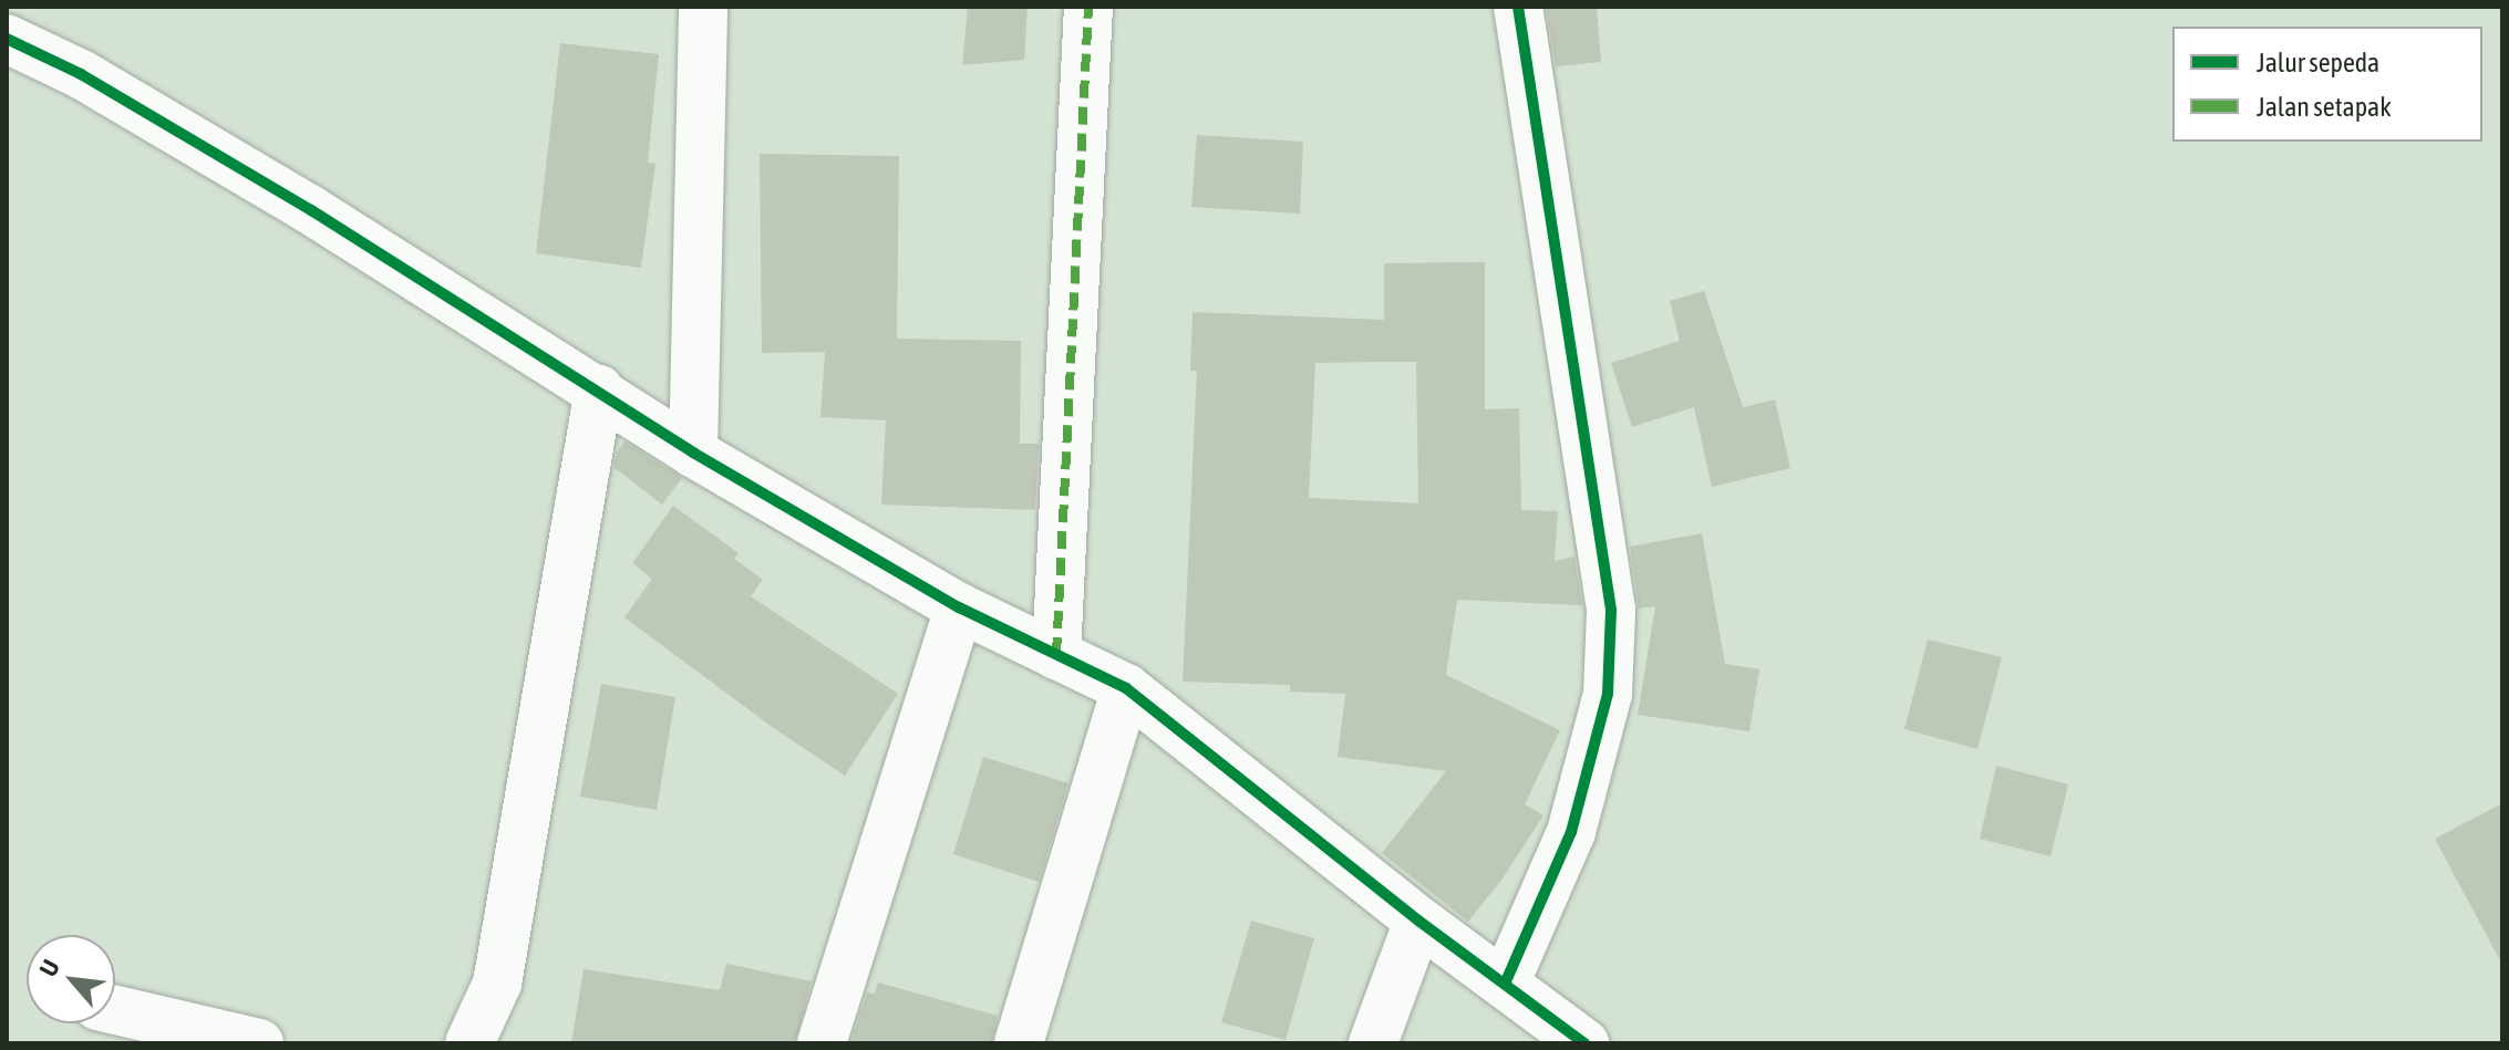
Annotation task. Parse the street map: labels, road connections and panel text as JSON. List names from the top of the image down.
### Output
{
  "legend": ["Jalur sepeda", "Jalan setapak"],
  "north": "top left"
}
